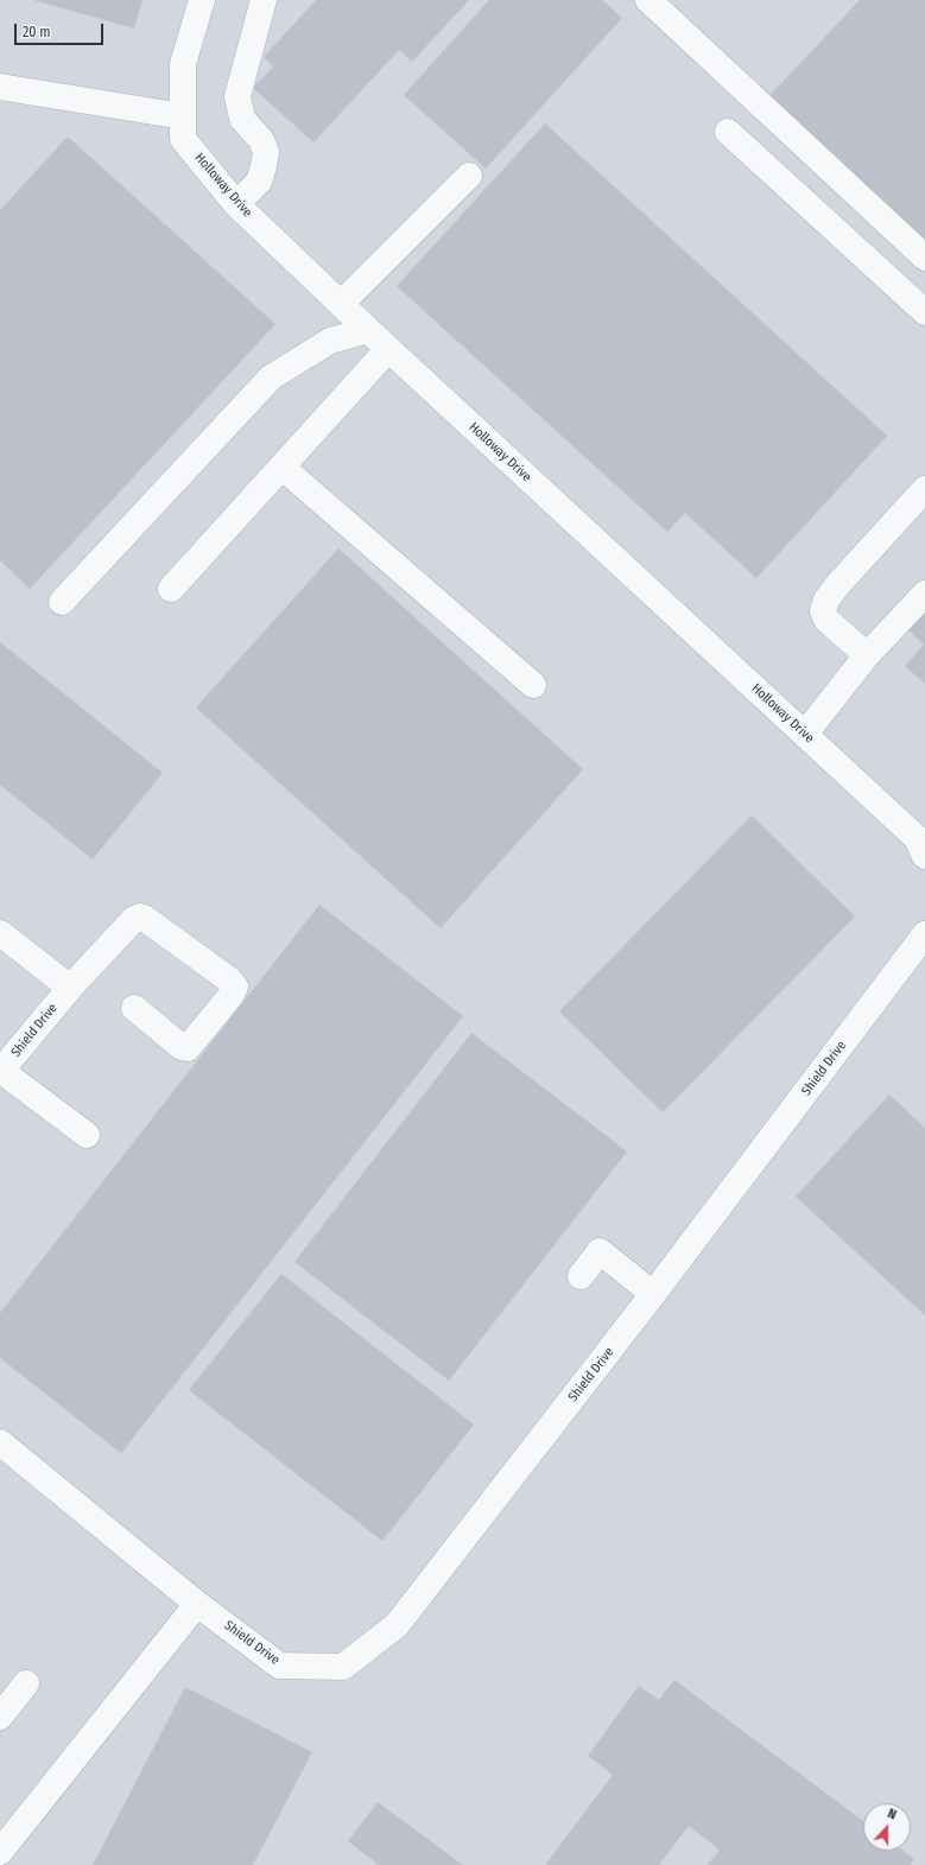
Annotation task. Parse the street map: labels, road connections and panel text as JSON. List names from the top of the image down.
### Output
{
  "streets": {
    "street": ["Holloway Drive", "Shield Drive"]
  },
  "scale_bar": "20 m",
  "north": "top"
}
